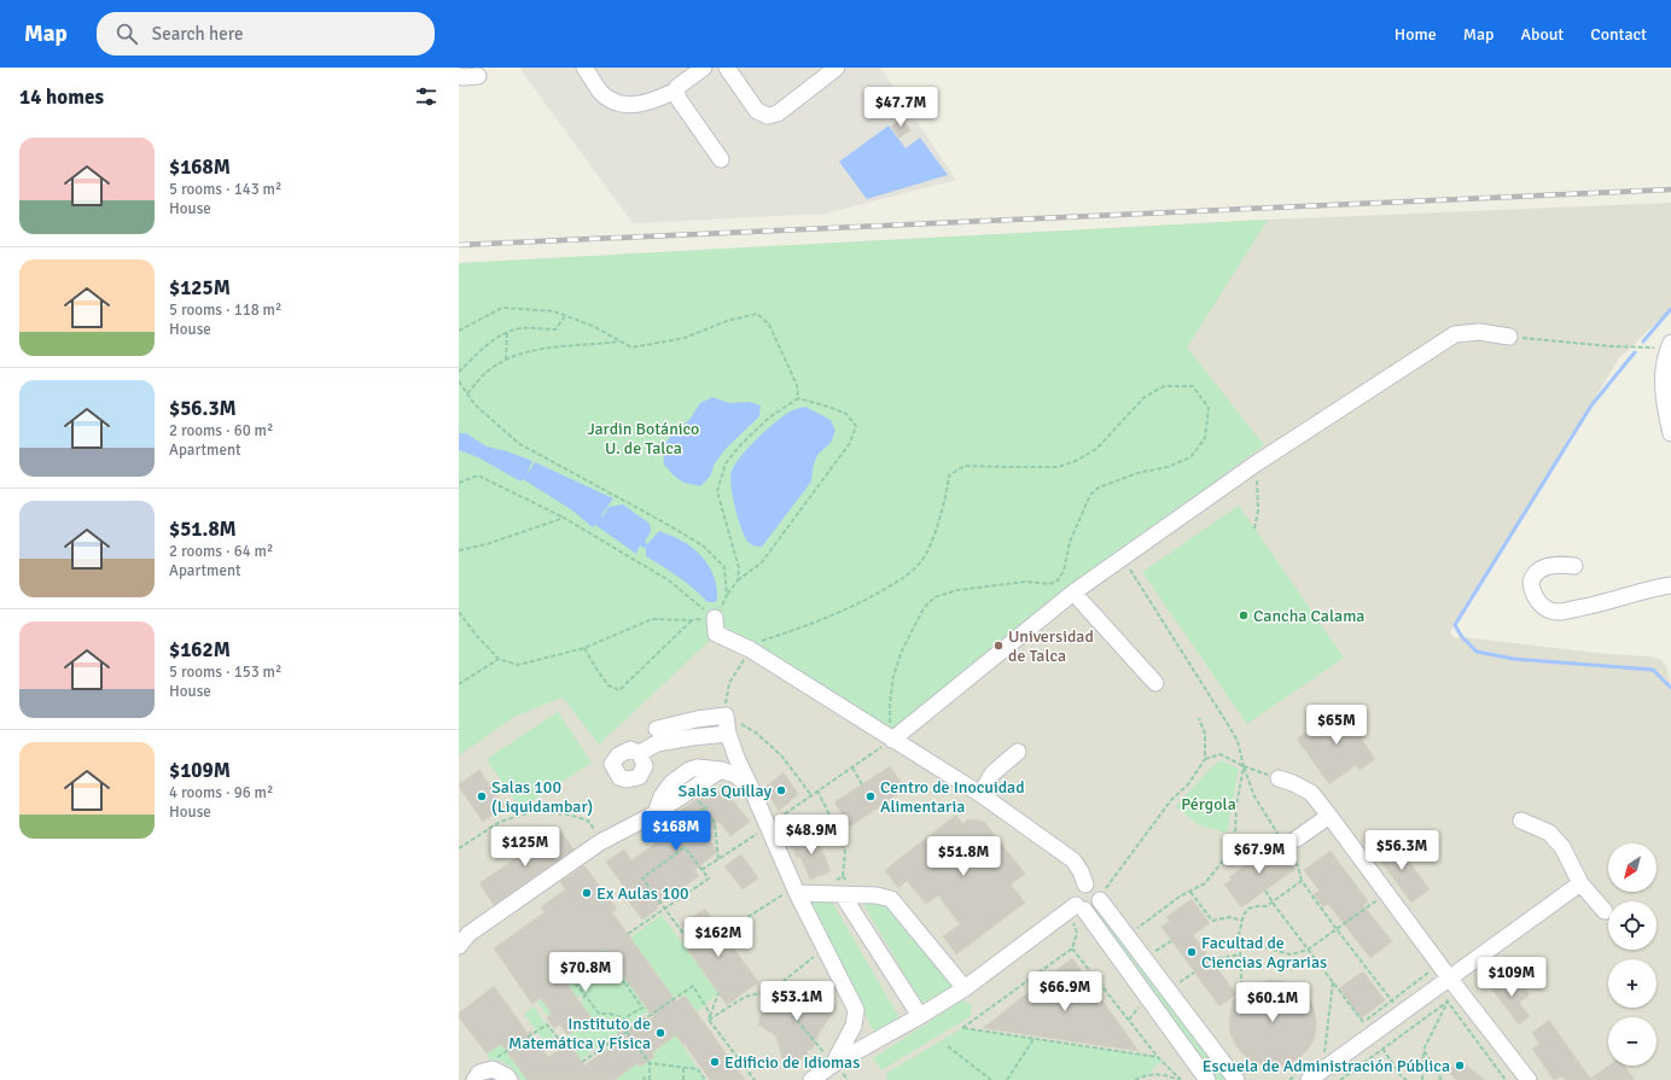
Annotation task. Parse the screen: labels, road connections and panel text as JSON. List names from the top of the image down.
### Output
{
  "parks": ["Jardin Botánico U. de Talca", "Pérgola"],
  "places": [
    "Cancha Calama",
    "Universidad de Talca",
    "Salas Quillay",
    "Salas 100 (Liquidambar)",
    "Centro de Inocuidad Alimentaria",
    "Ex Aulas 100",
    "Facultad de Ciencias Agrarias",
    "Instituto de Matemática y Física",
    "Edificio de Idiomas",
    "Escuela de Administración Pública"
  ],
  "north": "bottom left",
  "page": {
    "header": "Map",
    "search": "Search here",
    "nav": [
      "Home",
      "Map",
      "About",
      "Contact"
    ],
    "heading": "14 homes",
    "price": [
      "$47.7M",
      "$65M",
      "$168M",
      "$48.9M",
      "$125M",
      "$56.3M",
      "$67.9M",
      "$51.8M",
      "$162M",
      "$70.8M",
      "$109M",
      "$66.9M",
      "$53.1M",
      "$60.1M"
    ],
    "list": [
      {
        "name": "$168M",
        "note": "5 rooms · 143 m² · House"
      },
      {
        "name": "$125M",
        "note": "5 rooms · 118 m² · House"
      },
      {
        "name": "$56.3M",
        "note": "2 rooms · 60 m² · Apartment"
      },
      {
        "name": "$51.8M",
        "note": "2 rooms · 64 m² · Apartment"
      },
      {
        "name": "$162M",
        "note": "5 rooms · 153 m² · House"
      },
      {
        "name": "$109M",
        "note": "4 rooms · 96 m² · House"
      }
    ],
    "map_buttons": ["+", "−"]
  }
}
